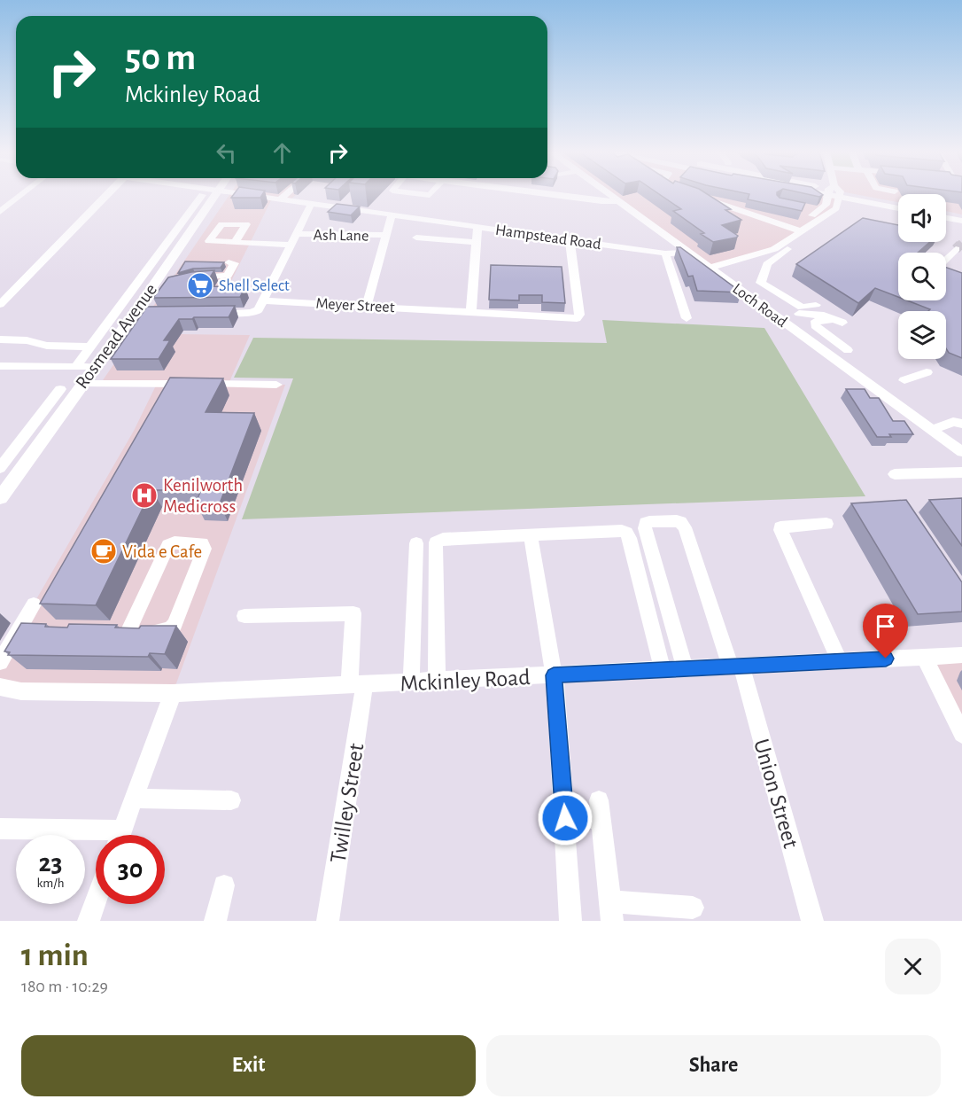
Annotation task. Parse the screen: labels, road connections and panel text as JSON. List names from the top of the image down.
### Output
{
  "streets": {
    "main road": ["Rosmead Avenue"],
    "street": [
      "Ash Lane",
      "Hampstead Road",
      "Meyer Street",
      "Loch Road",
      "Mckinley Road",
      "Union Street",
      "Twilley Street"
    ]
  },
  "crossings": [
    ["Hampstead Road", "Meyer Street"],
    ["Hampstead Road", "Loch Road"],
    ["Mckinley Road", "Union Street"],
    ["Mckinley Road", "Twilley Street"]
  ],
  "places": {
    "supermarket": ["Shell Select"],
    "hospital": ["Kenilworth Medicross"],
    "cafe": ["Vida e Cafe"]
  },
  "page": {
    "turn": ["50 m", "Mckinley Road"],
    "speed": "23 km/h",
    "limit": "30",
    "heading": ["1 min", "180 m · 10:29"],
    "buttons": ["Exit", "Share"]
  }
}
